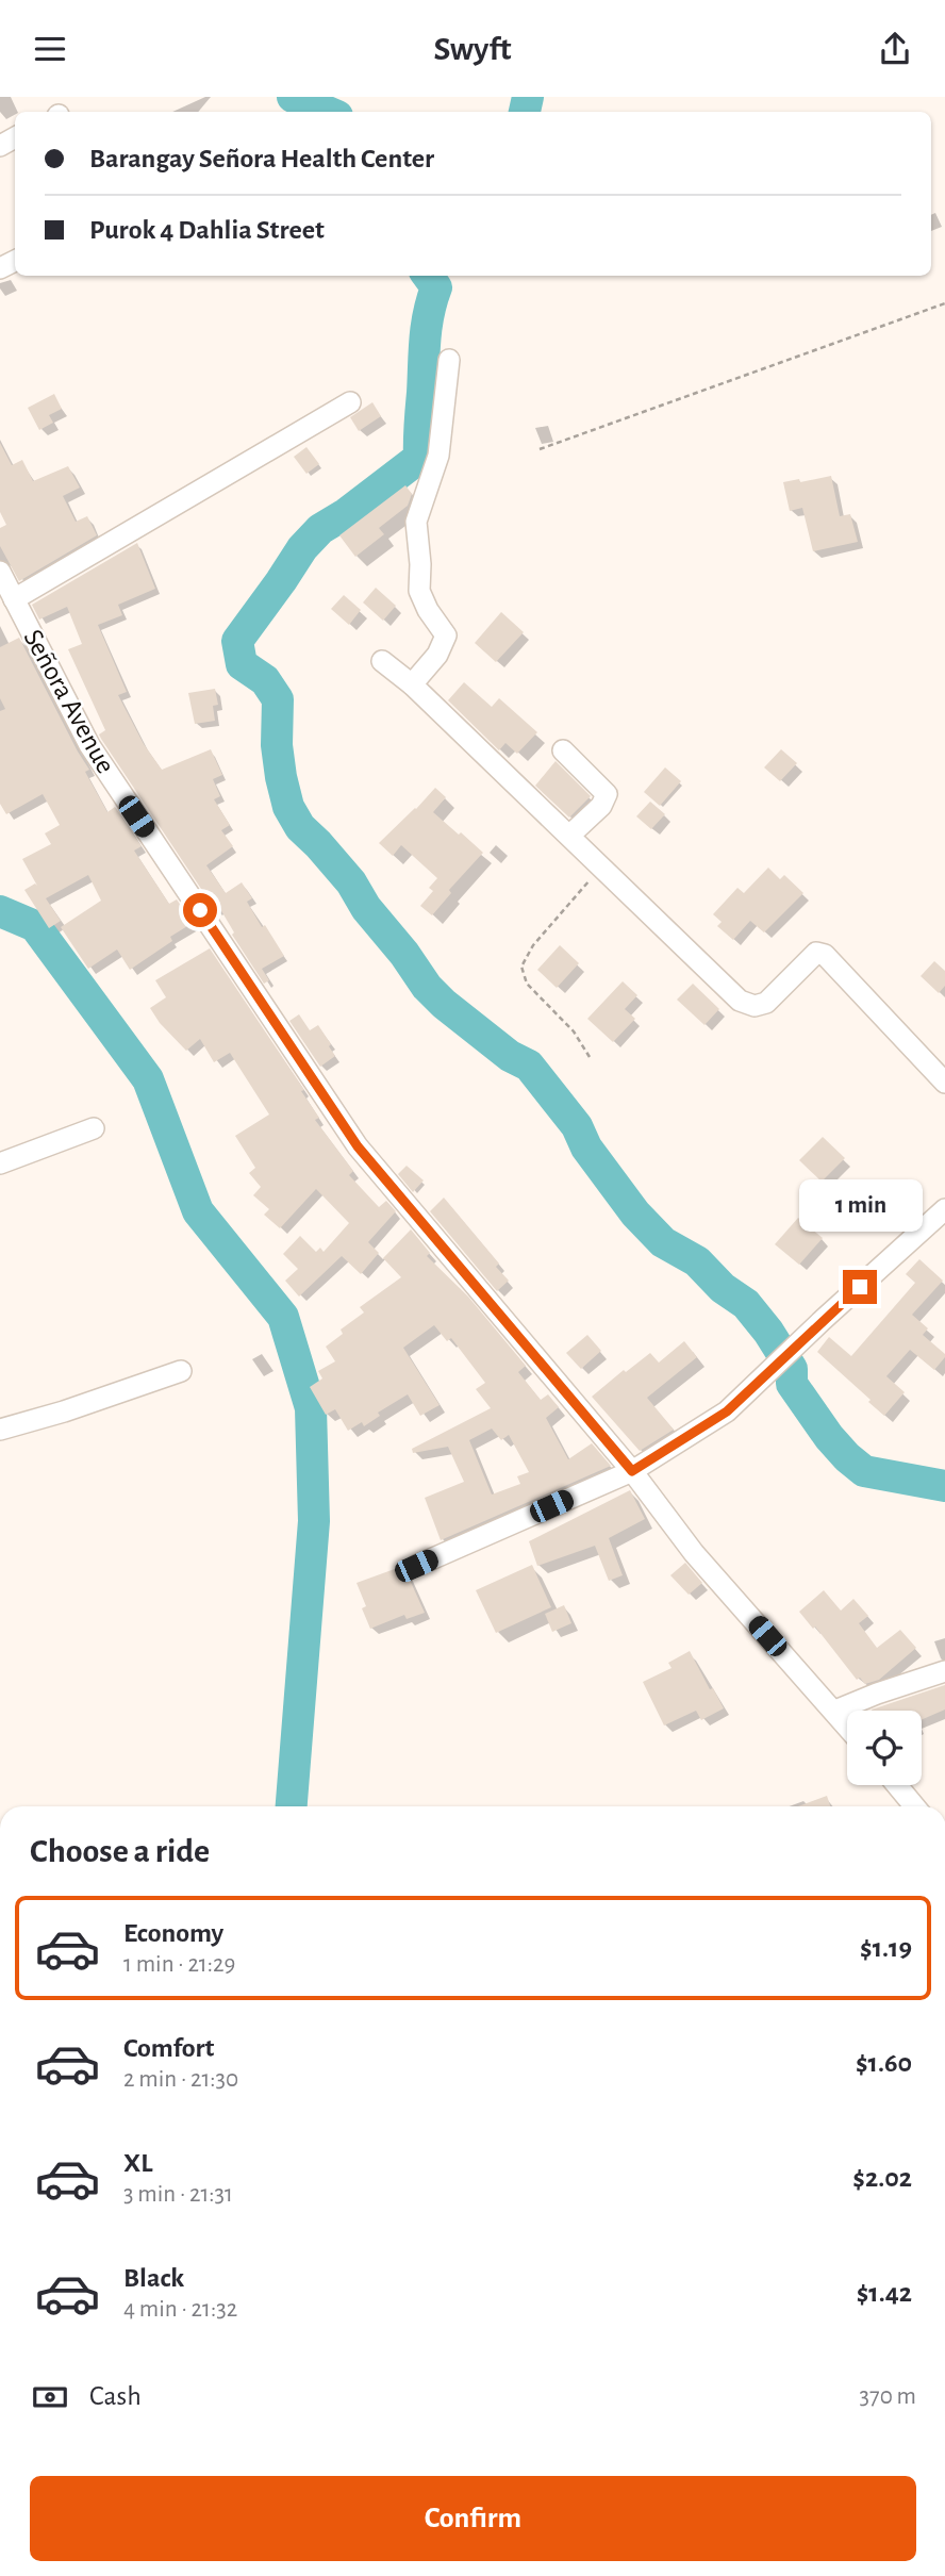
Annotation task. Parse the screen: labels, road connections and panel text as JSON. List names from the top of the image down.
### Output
{
  "streets": {
    "street": ["Señora Avenue"]
  },
  "page": {
    "header": "Swyft",
    "banner": ["Barangay Señora Health Center", "Purok 4 Dahlia Street"],
    "bubble": "1 min",
    "heading": "Choose a ride",
    "list": [
      {
        "name": "Economy",
        "note": "1 min · 21:29",
        "value": "$1.19"
      },
      {
        "name": "Comfort",
        "note": "2 min · 21:30",
        "value": "$1.60"
      },
      {
        "name": "XL",
        "note": "3 min · 21:31",
        "value": "$2.02"
      },
      {
        "name": "Black",
        "note": "4 min · 21:32",
        "value": "$1.42"
      }
    ],
    "pay": ["Cash", "370 m"],
    "buttons": "Confirm"
  }
}
